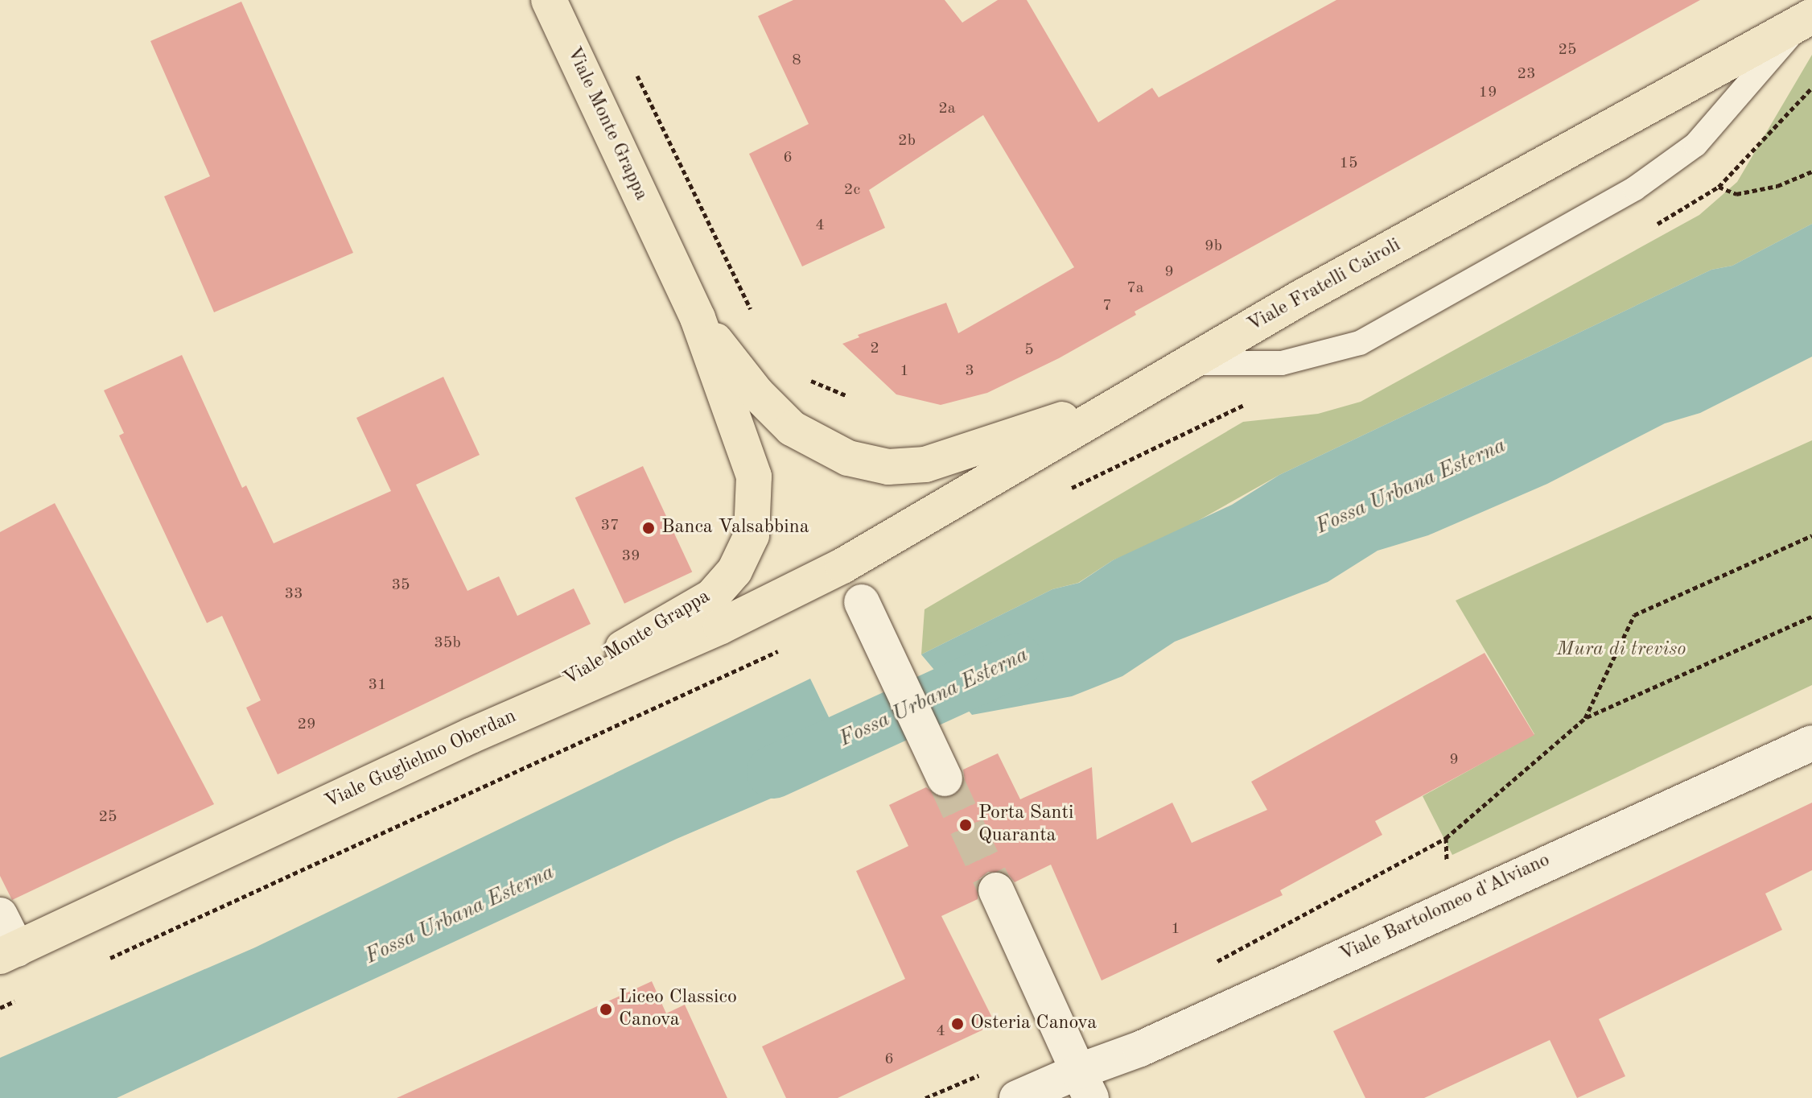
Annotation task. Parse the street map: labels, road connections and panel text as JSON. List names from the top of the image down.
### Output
{
  "streets": {
    "main road": ["Viale Monte Grappa", "Viale Fratelli Cairoli", "Viale Guglielmo Oberdan"],
    "street": ["Viale Bartolomeo d'Alviano"]
  },
  "crossings": [
    ["Viale Monte Grappa", "Viale Fratelli Cairoli"],
    ["Viale Monte Grappa", "Viale Guglielmo Oberdan"],
    ["Viale Fratelli Cairoli", "Viale Guglielmo Oberdan"]
  ],
  "water": ["Fossa Urbana Esterna"],
  "parks": ["Mura di treviso"],
  "places": [
    "Banca Valsabbina",
    "Porta Santi Quaranta",
    "Liceo Classico Canova",
    "Osteria Canova"
  ],
  "house_numbers": [
    "25",
    "8",
    "23",
    "19",
    "2a",
    "2b",
    "6",
    "15",
    "2c",
    "4",
    "9b",
    "9",
    "7a",
    "7",
    "2",
    "5",
    "1",
    "3",
    "37",
    "39",
    "35",
    "33",
    "35b",
    "31",
    "29",
    "9",
    "25",
    "1",
    "4",
    "6"
  ]
}
